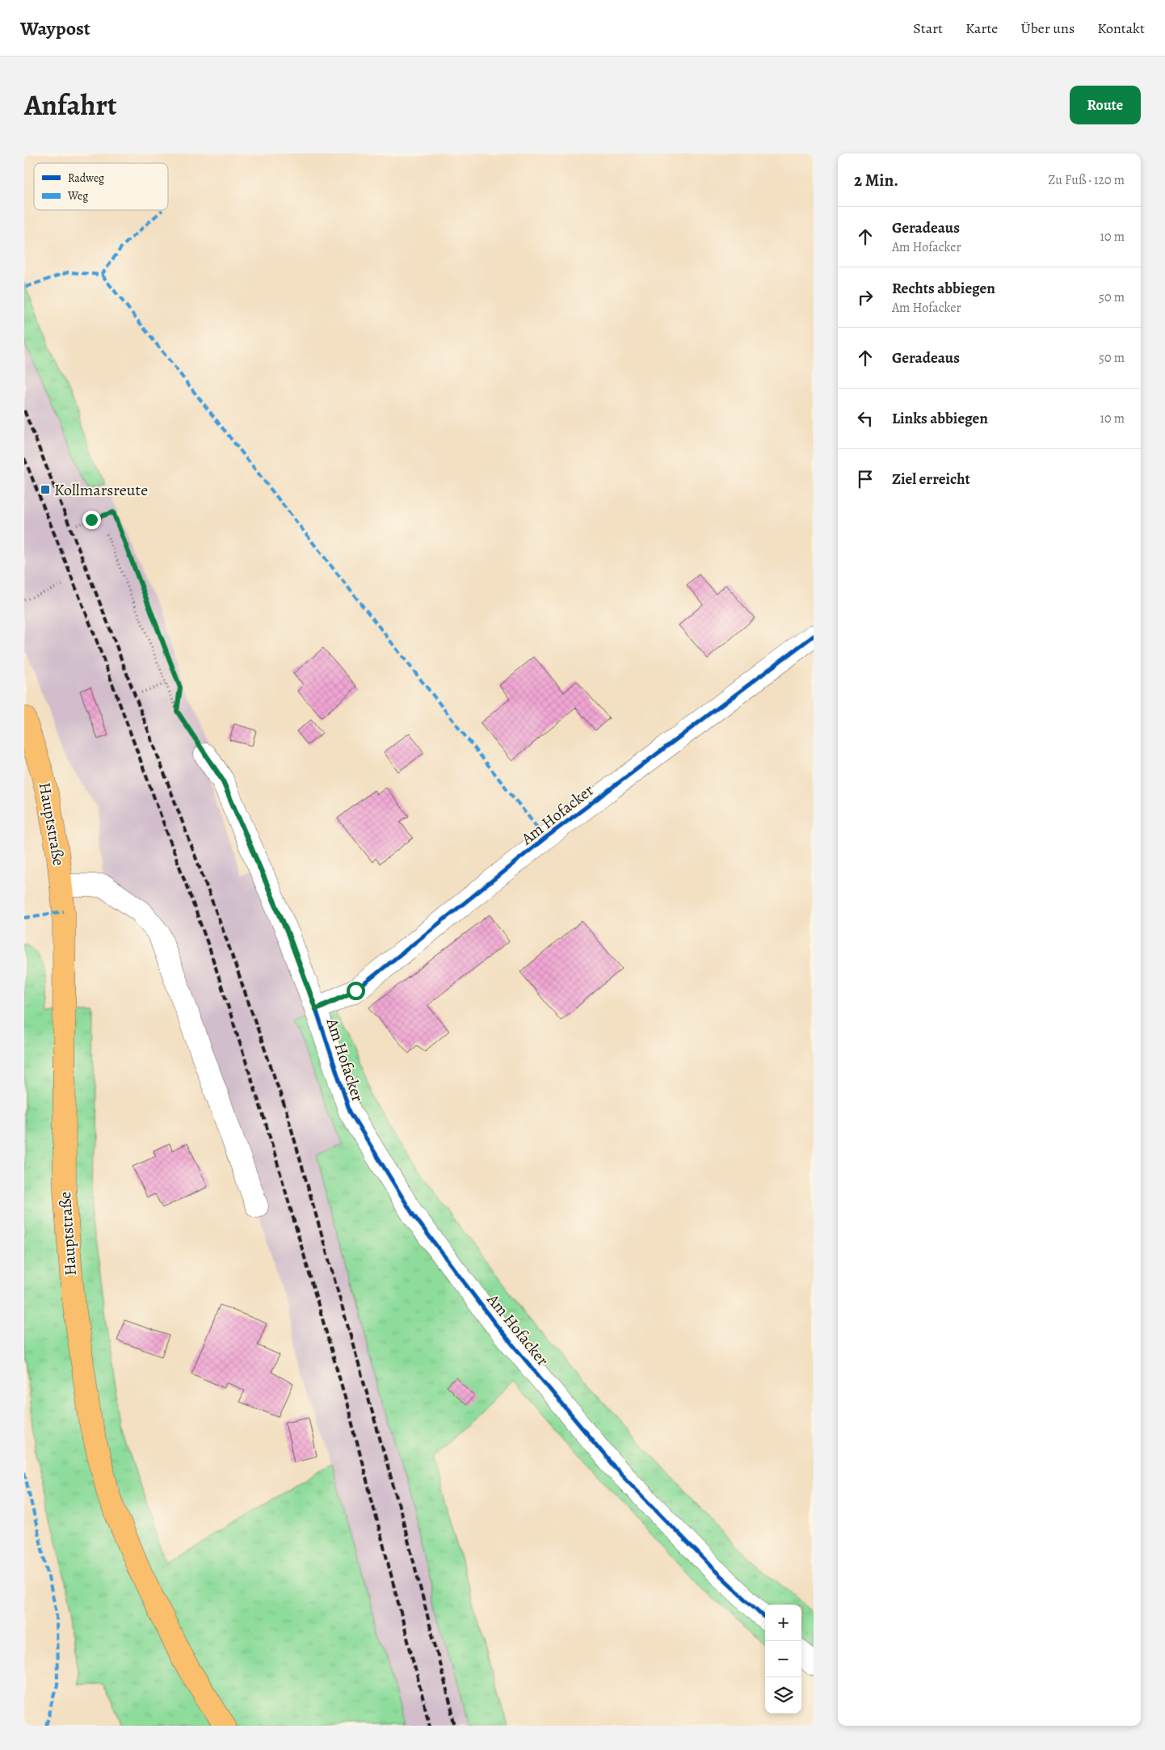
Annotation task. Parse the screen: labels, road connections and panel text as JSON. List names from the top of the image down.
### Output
{
  "streets": {
    "main road": ["Hauptstraße"],
    "street": ["Am Hofacker"]
  },
  "places": {
    "transit": ["Kollmarsreute"]
  },
  "legend": ["Radweg", "Weg"],
  "page": {
    "header": "Waypost",
    "nav": [
      "Start",
      "Karte",
      "Über uns",
      "Kontakt"
    ],
    "title": "Anfahrt",
    "buttons": "Route",
    "heading": ["2 Min.", "Zu Fuß · 120 m"],
    "list": [
      ["Geradeaus", "Am Hofacker", "10 m"],
      ["Rechts abbiegen", "Am Hofacker", "50 m"],
      ["Geradeaus", "50 m"],
      ["Links abbiegen", "10 m"],
      "Ziel erreicht"
    ],
    "map_buttons": ["+", "−"]
  }
}
